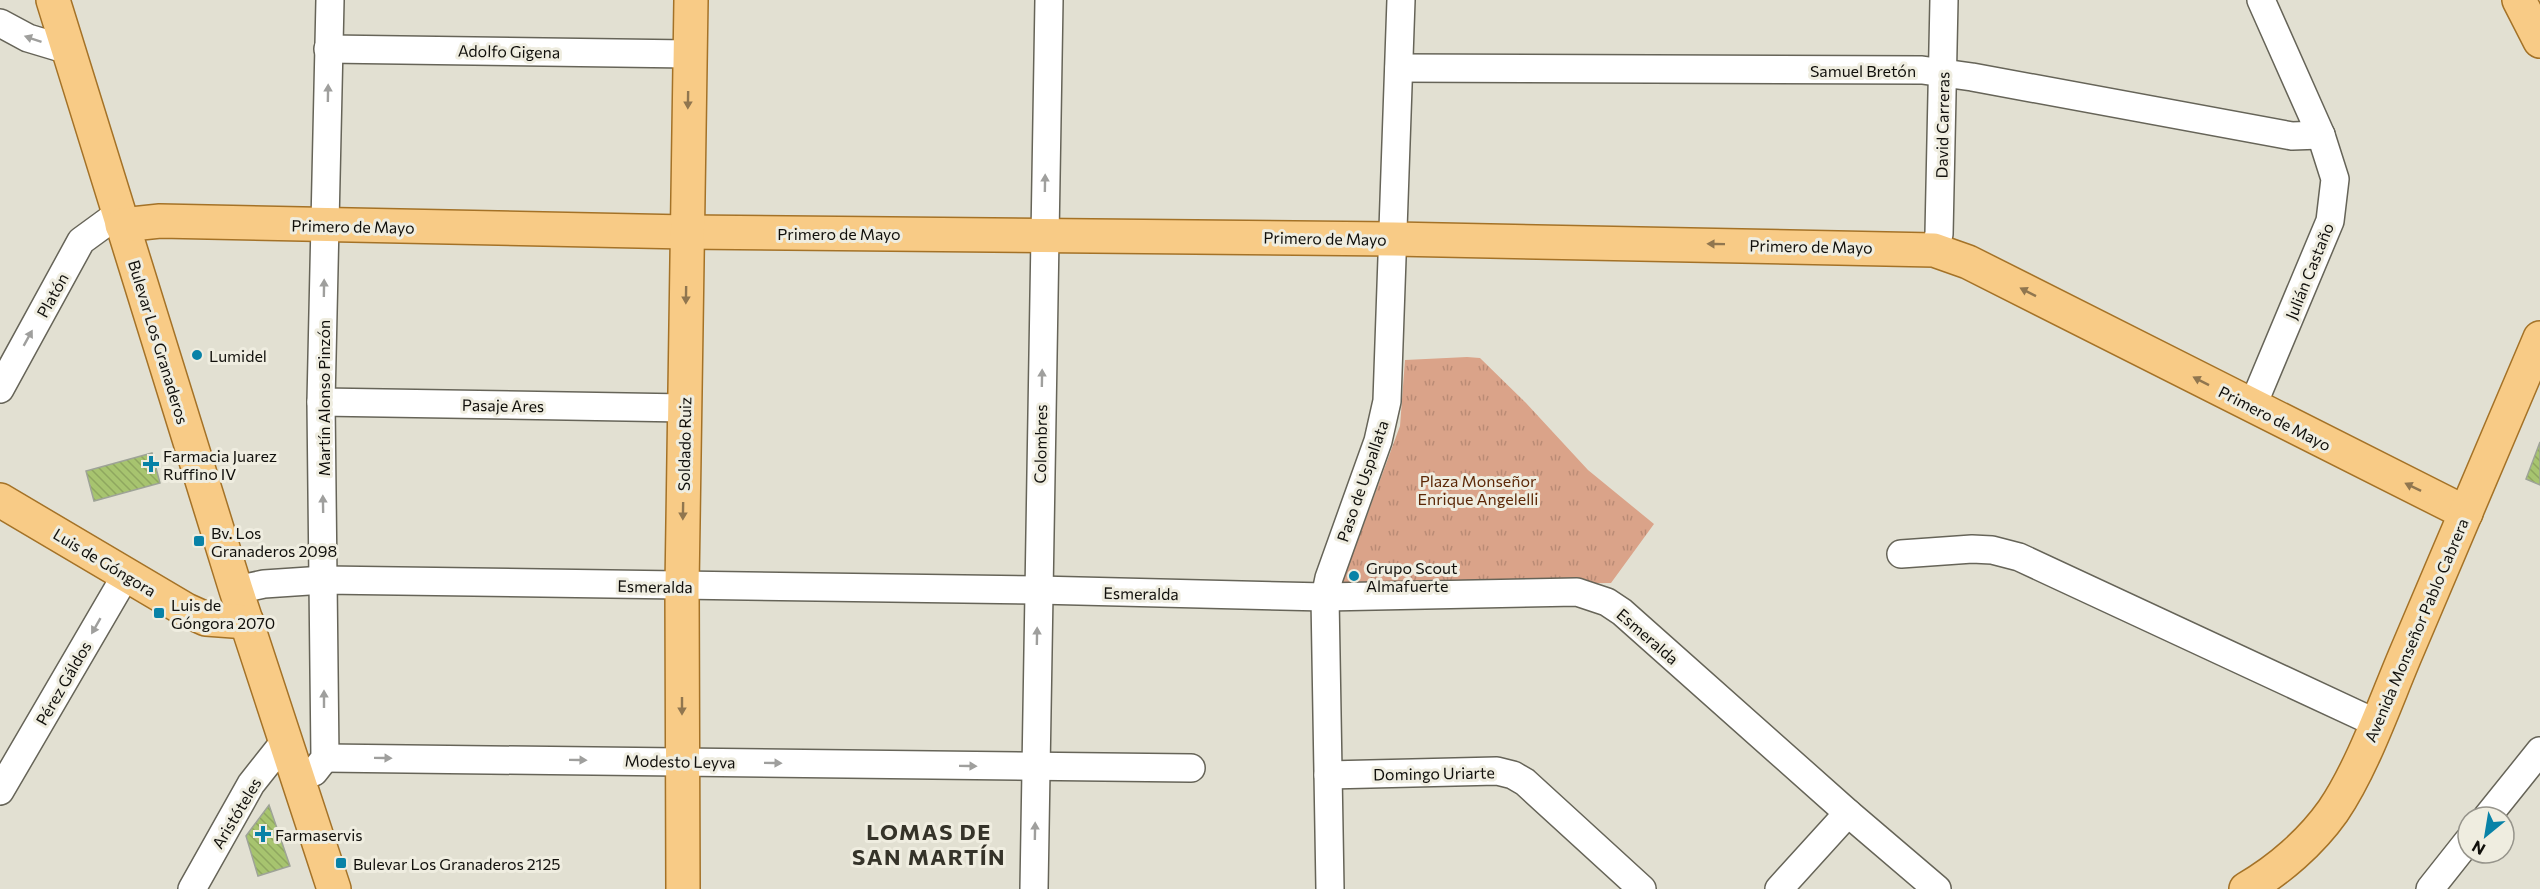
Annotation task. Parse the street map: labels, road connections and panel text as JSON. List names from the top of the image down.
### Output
{
  "streets": {
    "main road": [
      "Primero de Mayo",
      "Bulevar Los Granaderos",
      "Soldado Ruiz",
      "Luis de Góngora",
      "Avenida Monseñor Pablo Cabrera"
    ],
    "street": [
      "Adolfo Gigena",
      "Samuel Bretón",
      "David Carreras",
      "Julián Castaño",
      "Platón",
      "Martín Alonso Pinzón",
      "Pasaje Ares",
      "Colombres",
      "Paso de Uspallata",
      "Esmeralda",
      "Pérez Gáldos",
      "Modesto Leyva",
      "Domingo Uriarte",
      "Aristóteles"
    ]
  },
  "crossings": [
    ["Adolfo Gigena", "Martín Alonso Pinzón"],
    ["Adolfo Gigena", "Soldado Ruiz"],
    ["Samuel Bretón", "David Carreras"],
    ["Samuel Bretón", "Julián Castaño"],
    ["Samuel Bretón", "Paso de Uspallata"],
    ["David Carreras", "Primero de Mayo"],
    ["Primero de Mayo", "Julián Castaño"],
    ["Primero de Mayo", "Platón"],
    ["Primero de Mayo", "Bulevar Los Granaderos"],
    ["Primero de Mayo", "Martín Alonso Pinzón"],
    ["Primero de Mayo", "Soldado Ruiz"],
    ["Primero de Mayo", "Colombres"],
    ["Primero de Mayo", "Paso de Uspallata"],
    ["Primero de Mayo", "Avenida Monseñor Pablo Cabrera"],
    ["Platón", "Bulevar Los Granaderos"],
    ["Bulevar Los Granaderos", "Luis de Góngora"],
    ["Bulevar Los Granaderos", "Esmeralda"],
    ["Bulevar Los Granaderos", "Aristóteles"],
    ["Martín Alonso Pinzón", "Pasaje Ares"],
    ["Martín Alonso Pinzón", "Esmeralda"],
    ["Martín Alonso Pinzón", "Modesto Leyva"],
    ["Pasaje Ares", "Soldado Ruiz"],
    ["Soldado Ruiz", "Esmeralda"],
    ["Soldado Ruiz", "Modesto Leyva"],
    ["Colombres", "Esmeralda"],
    ["Colombres", "Modesto Leyva"],
    ["Paso de Uspallata", "Esmeralda"],
    ["Paso de Uspallata", "Domingo Uriarte"],
    ["Luis de Góngora", "Pérez Gáldos"]
  ],
  "one_way": [
    "Primero de Mayo",
    "Platón",
    "Martín Alonso Pinzón",
    "Soldado Ruiz",
    "Colombres",
    "Pérez Gáldos",
    "Modesto Leyva"
  ],
  "districts": ["LOMAS DE SAN MARTÍN"],
  "parks": ["Plaza Monseñor Enrique Angelelli"],
  "places": {
    "other": ["Lumidel", "Grupo Scout Almafuerte"],
    "health": ["Farmacia Juarez Ruffino IV", "Farmaservis"],
    "transit": ["Bv. Los Granaderos 2098", "Luis de Góngora 2070", "Bulevar Los Granaderos 2125"]
  },
  "north": "bottom left"
}
